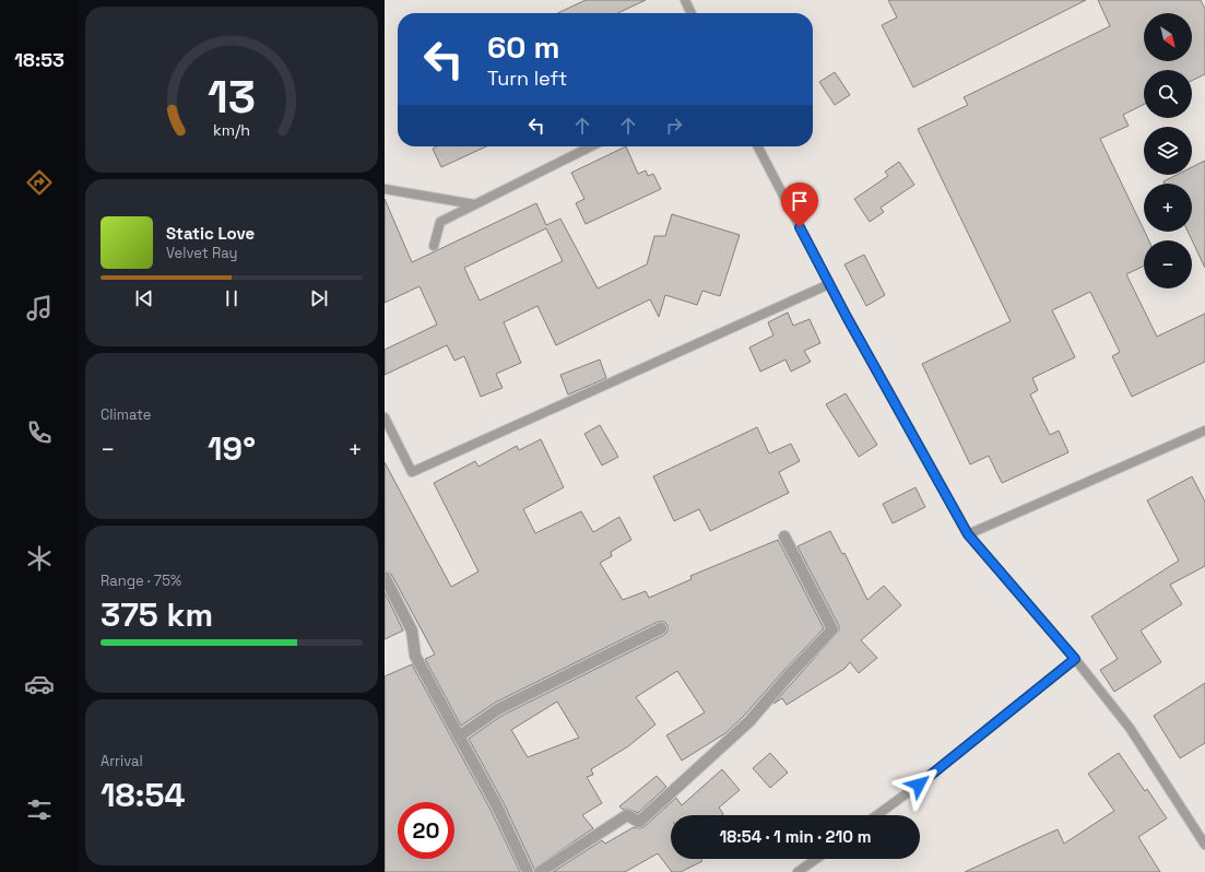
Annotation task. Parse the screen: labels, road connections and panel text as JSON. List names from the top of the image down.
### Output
{
  "north": "bottom right",
  "page": {
    "tabs": "18:53",
    "map_buttons": ["+", "−"],
    "turn": ["60 m", "Turn left"],
    "song": ["Static Love", "Velvet Ray"],
    "tile": [
      "Climate",
      ["Range · 75%", "375 km"],
      ["Arrival", "18:54"]
    ],
    "heat": ["−", "19°", "+"],
    "limit": "20",
    "trip": "18:54 · 1 min · 210 m",
    "gauge": ["13", "km/h"]
  }
}
